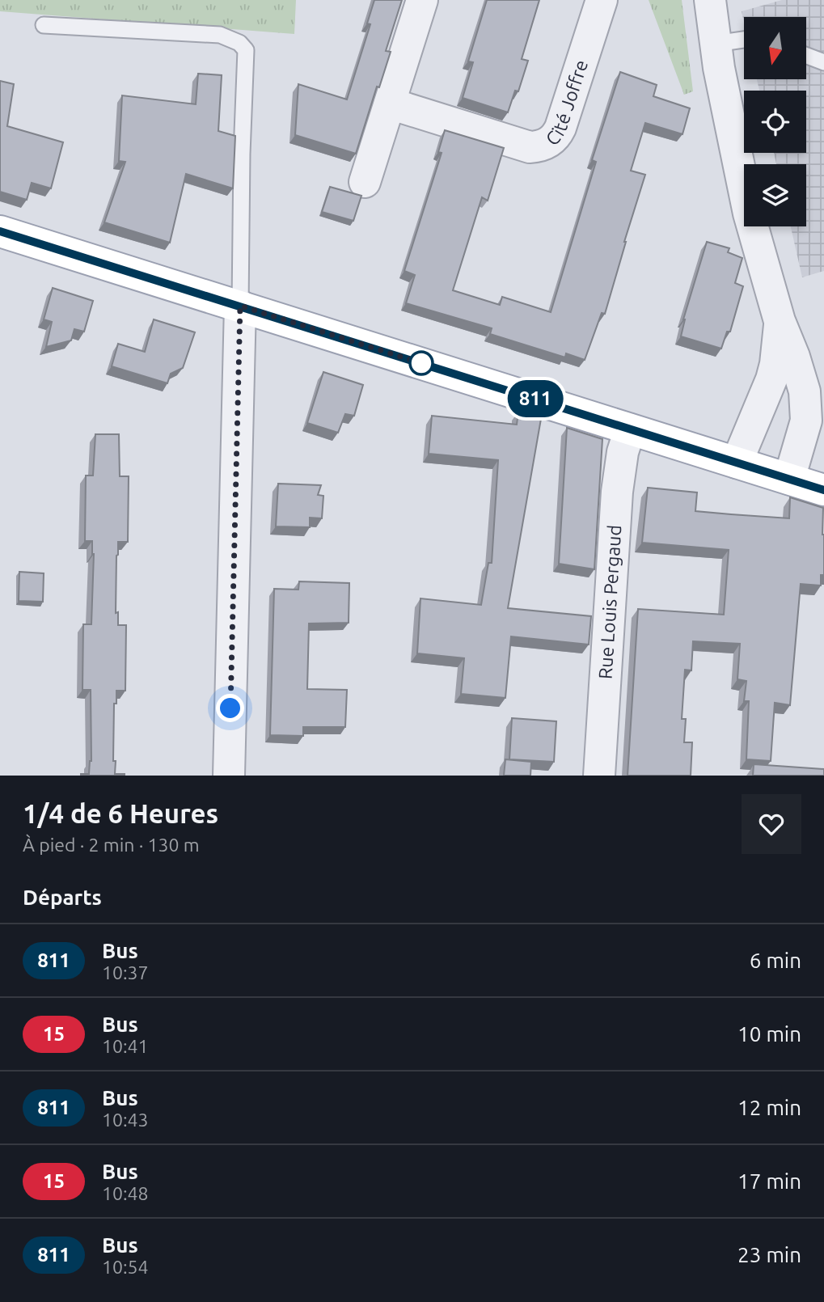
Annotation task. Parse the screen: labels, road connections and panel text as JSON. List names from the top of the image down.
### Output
{
  "streets": {
    "street": ["Cité Joffre", "Rue Louis Pergaud"]
  },
  "lines": ["bus line 811"],
  "north": "bottom",
  "page": {
    "on_map": "811",
    "heading": [
      ["1/4 de 6 Heures", "À pied · 2 min · 130 m"],
      "Départs"
    ],
    "list": [
      {
        "mark": "811",
        "name": "Bus",
        "note": "10:37",
        "value": "6 min"
      },
      {
        "mark": "15",
        "name": "Bus",
        "note": "10:41",
        "value": "10 min"
      },
      {
        "mark": "811",
        "name": "Bus",
        "note": "10:43",
        "value": "12 min"
      },
      {
        "mark": "15",
        "name": "Bus",
        "note": "10:48",
        "value": "17 min"
      },
      {
        "mark": "811",
        "name": "Bus",
        "note": "10:54",
        "value": "23 min"
      }
    ]
  }
}
